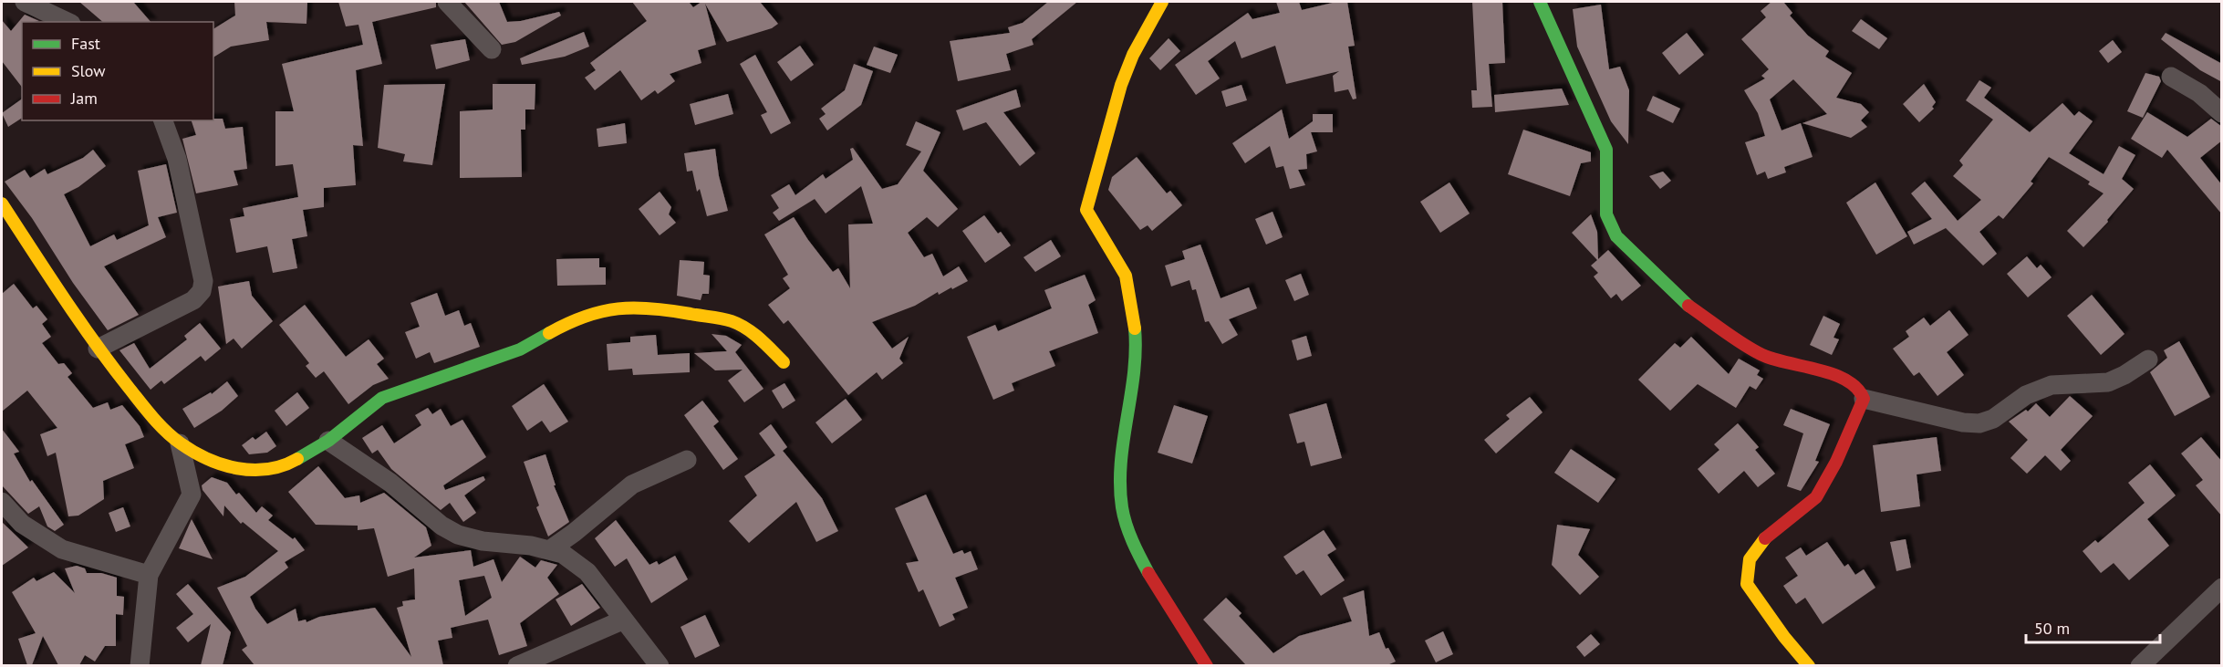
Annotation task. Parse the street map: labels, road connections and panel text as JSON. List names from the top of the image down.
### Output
{
  "legend": ["Fast", "Slow", "Jam"],
  "scale_bar": "50 m"
}
